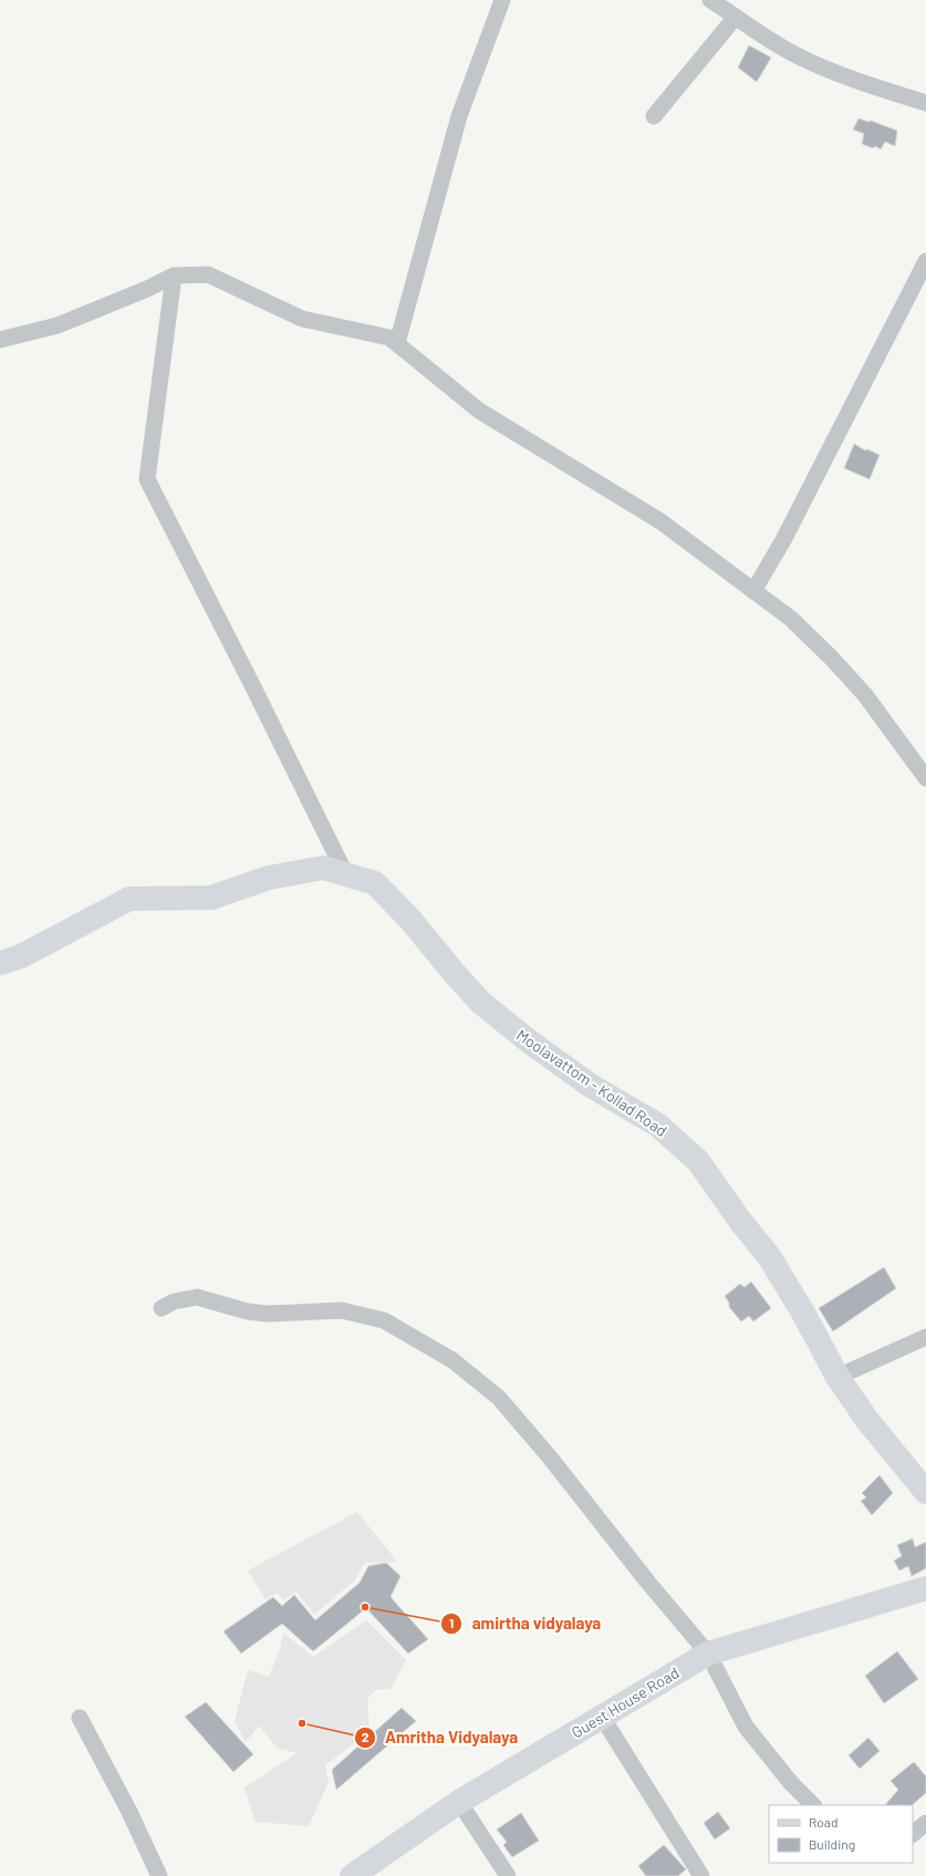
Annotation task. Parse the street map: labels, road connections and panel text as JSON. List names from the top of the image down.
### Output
{
  "streets": {
    "main road": ["Moolavattom - Kollad Road", "Guest House Road"]
  },
  "places": ["amirtha vidyalaya", "Amritha Vidyalaya"],
  "legend": ["Road", "Building"]
}
